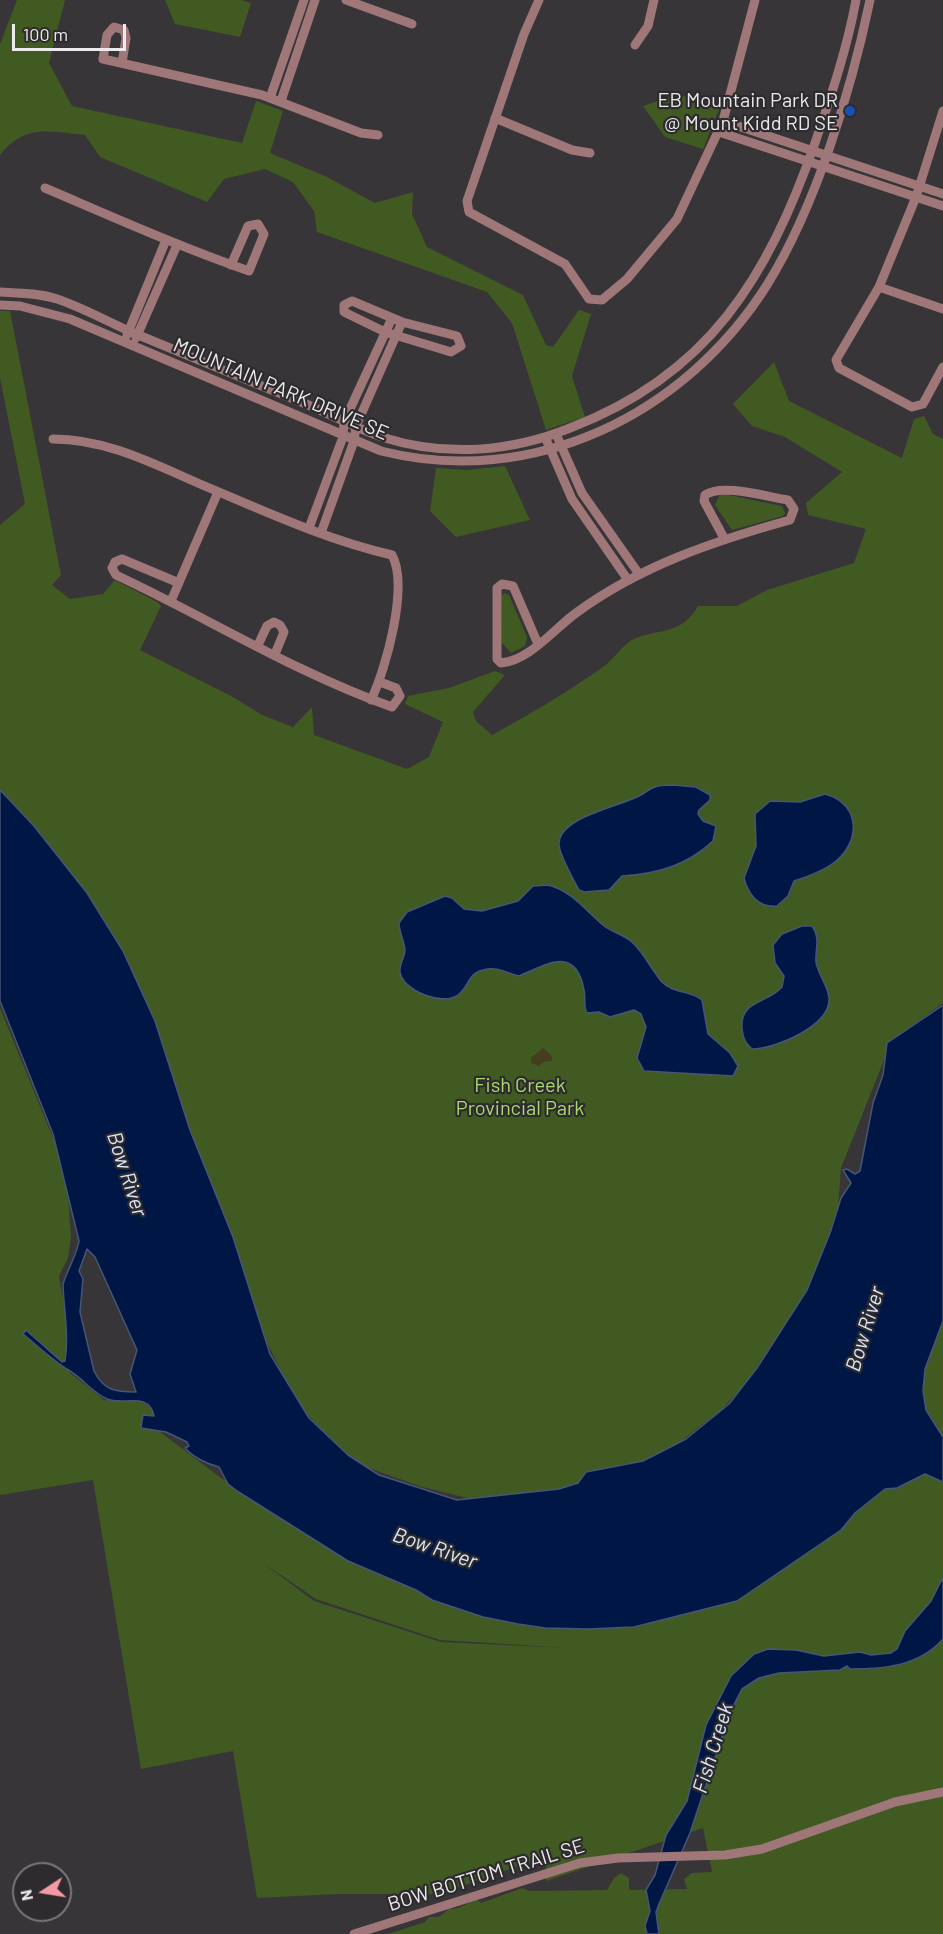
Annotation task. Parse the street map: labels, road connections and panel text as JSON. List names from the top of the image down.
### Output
{
  "streets": {
    "street": ["MOUNTAIN PARK DRIVE SE", "BOW BOTTOM TRAIL SE"]
  },
  "water": ["Bow River", "Fish Creek"],
  "parks": ["Fish Creek Provincial Park"],
  "places": ["EB Mountain Park DR @ Mount Kidd RD SE"],
  "scale_bar": "100 m",
  "north": "left"
}
